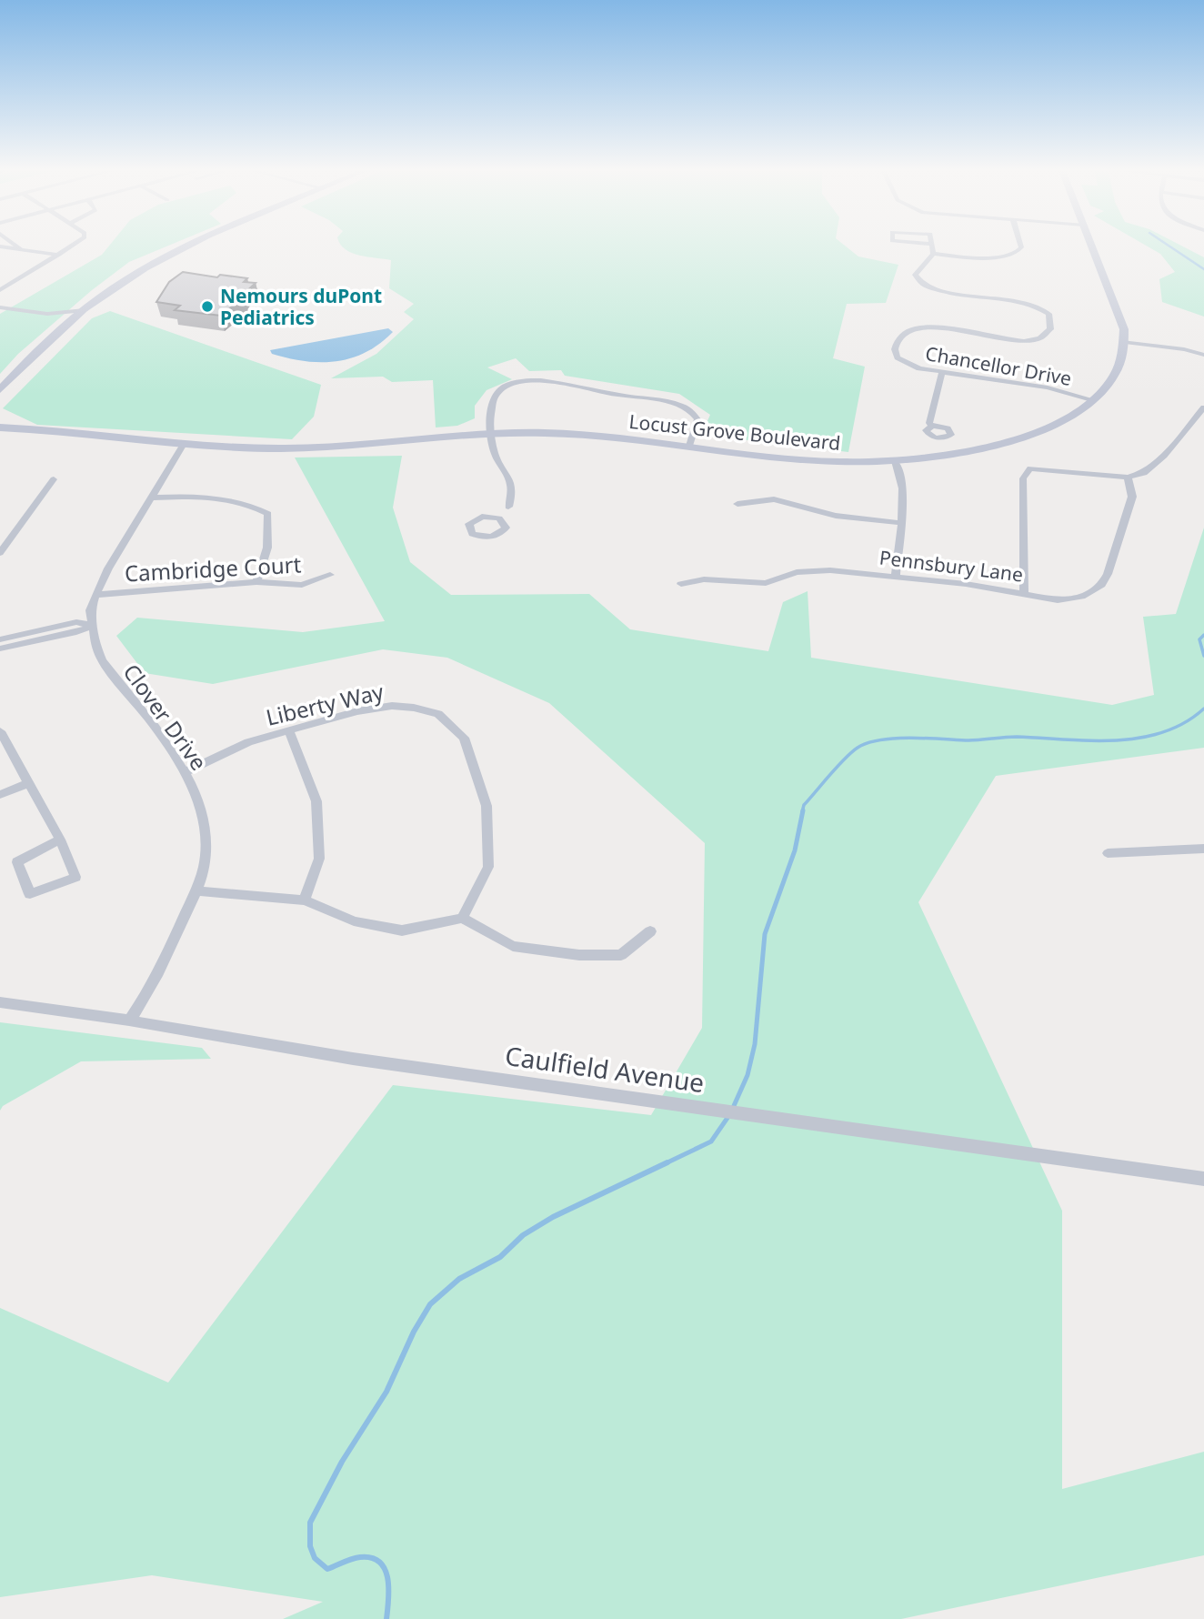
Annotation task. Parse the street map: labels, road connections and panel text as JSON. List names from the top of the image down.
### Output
{
  "streets": {
    "street": [
      "Chancellor Drive",
      "Locust Grove Boulevard",
      "Pennsbury Lane",
      "Cambridge Court",
      "Liberty Way",
      "Clover Drive",
      "Caulfield Avenue"
    ]
  },
  "crossings": [
    ["Chancellor Drive", "Locust Grove Boulevard"],
    ["Locust Grove Boulevard", "Clover Drive"],
    ["Cambridge Court", "Clover Drive"],
    ["Liberty Way", "Clover Drive"],
    ["Clover Drive", "Caulfield Avenue"]
  ],
  "places": ["Nemours duPont Pediatrics"]
}
